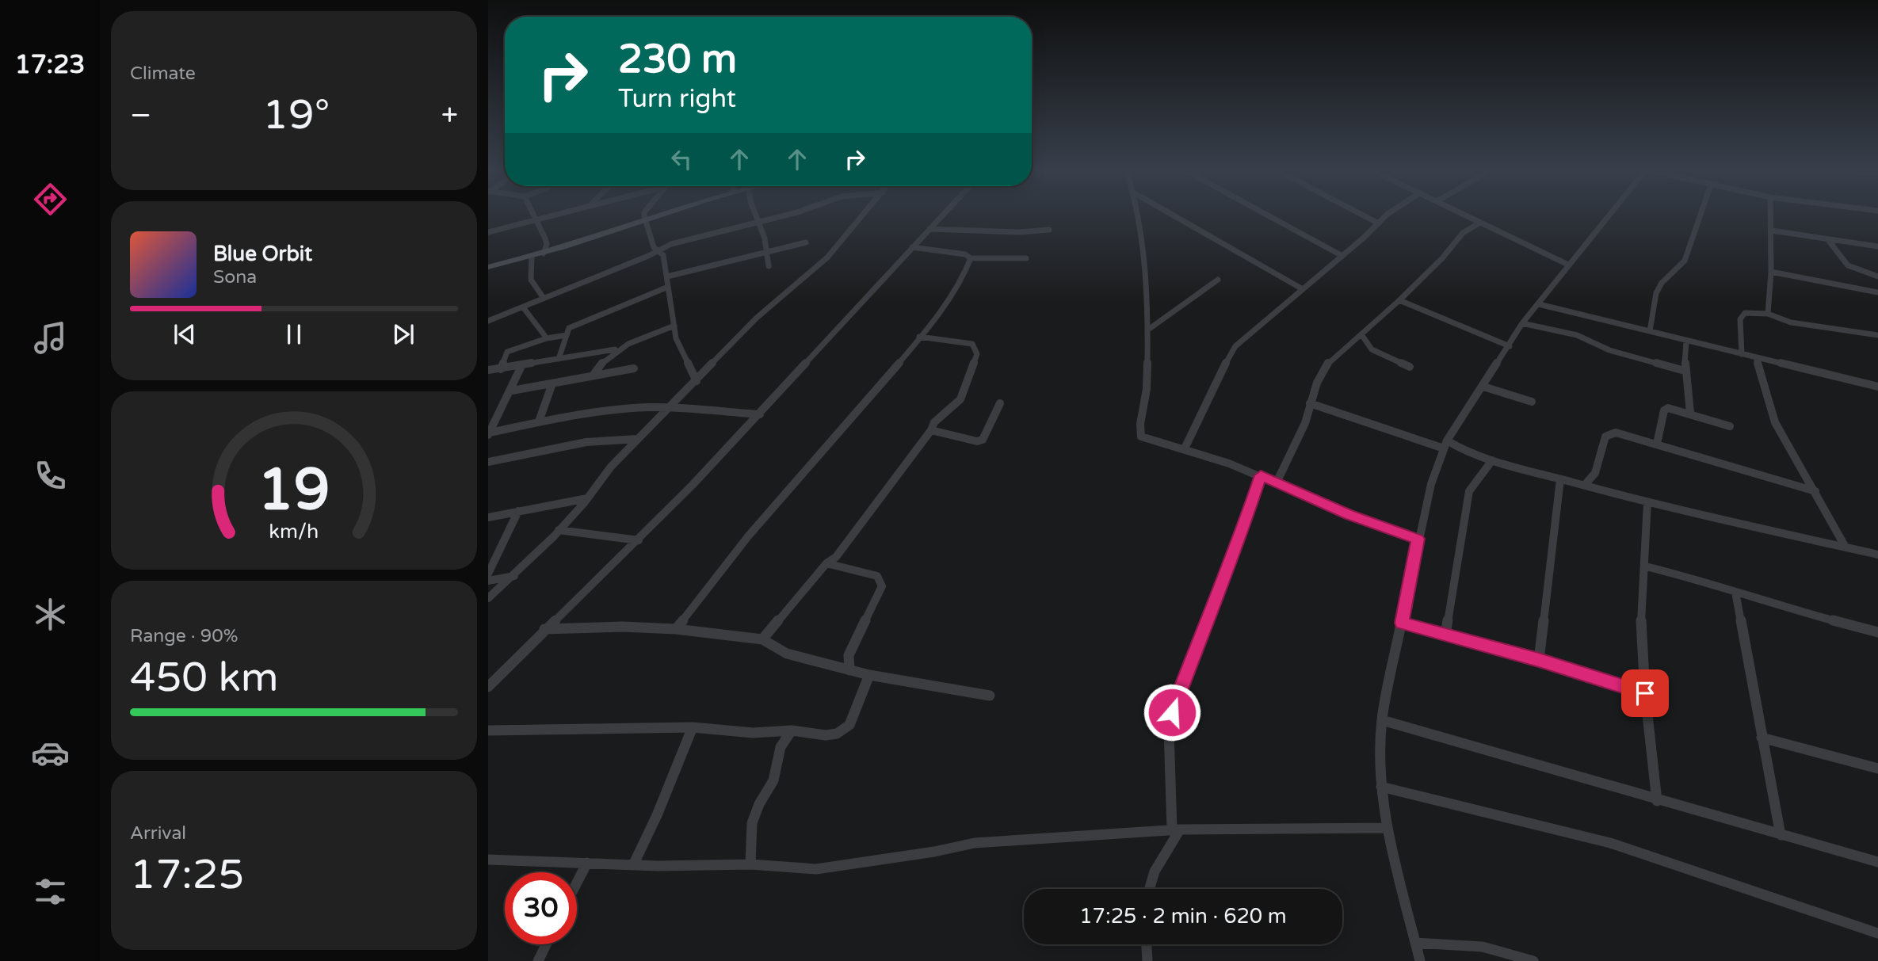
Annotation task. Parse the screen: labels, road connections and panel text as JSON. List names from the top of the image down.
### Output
{
  "page": {
    "tabs": "17:23",
    "tile": [
      "Climate",
      ["Range · 90%", "450 km"],
      ["Arrival", "17:25"]
    ],
    "turn": ["230 m", "Turn right"],
    "heat": ["−", "19°", "+"],
    "song": ["Blue Orbit", "Sona"],
    "limit": "30",
    "trip": "17:25 · 2 min · 620 m",
    "gauge": ["19", "km/h"]
  }
}
